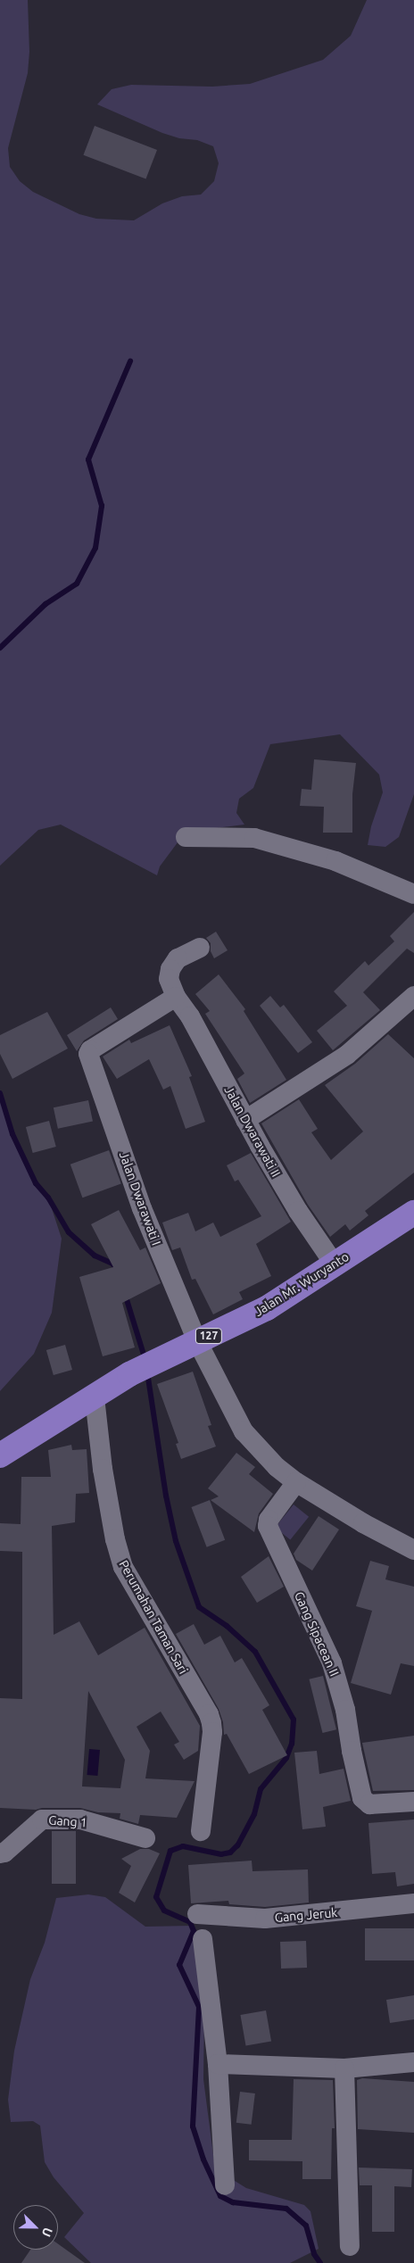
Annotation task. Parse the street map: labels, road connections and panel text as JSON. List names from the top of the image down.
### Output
{
  "streets": {
    "main road": ["Jalan Mr. Wuryanto", "127"],
    "street": [
      "Jalan Dwarawati II",
      "Jalan Dwarawati I",
      "Perumahan Taman Sari",
      "Gang Sipacean II",
      "Gang 1",
      "Gang Jeruk"
    ]
  },
  "crossings": [
    ["Jalan Dwarawati II", "Jalan Dwarawati I"],
    ["Jalan Dwarawati II", "Jalan Mr. Wuryanto"],
    ["Jalan Dwarawati I", "Jalan Mr. Wuryanto"],
    ["Jalan Dwarawati I", "Gang Sipacean II"],
    ["Jalan Mr. Wuryanto", "Perumahan Taman Sari"]
  ],
  "north": "bottom right"
}
